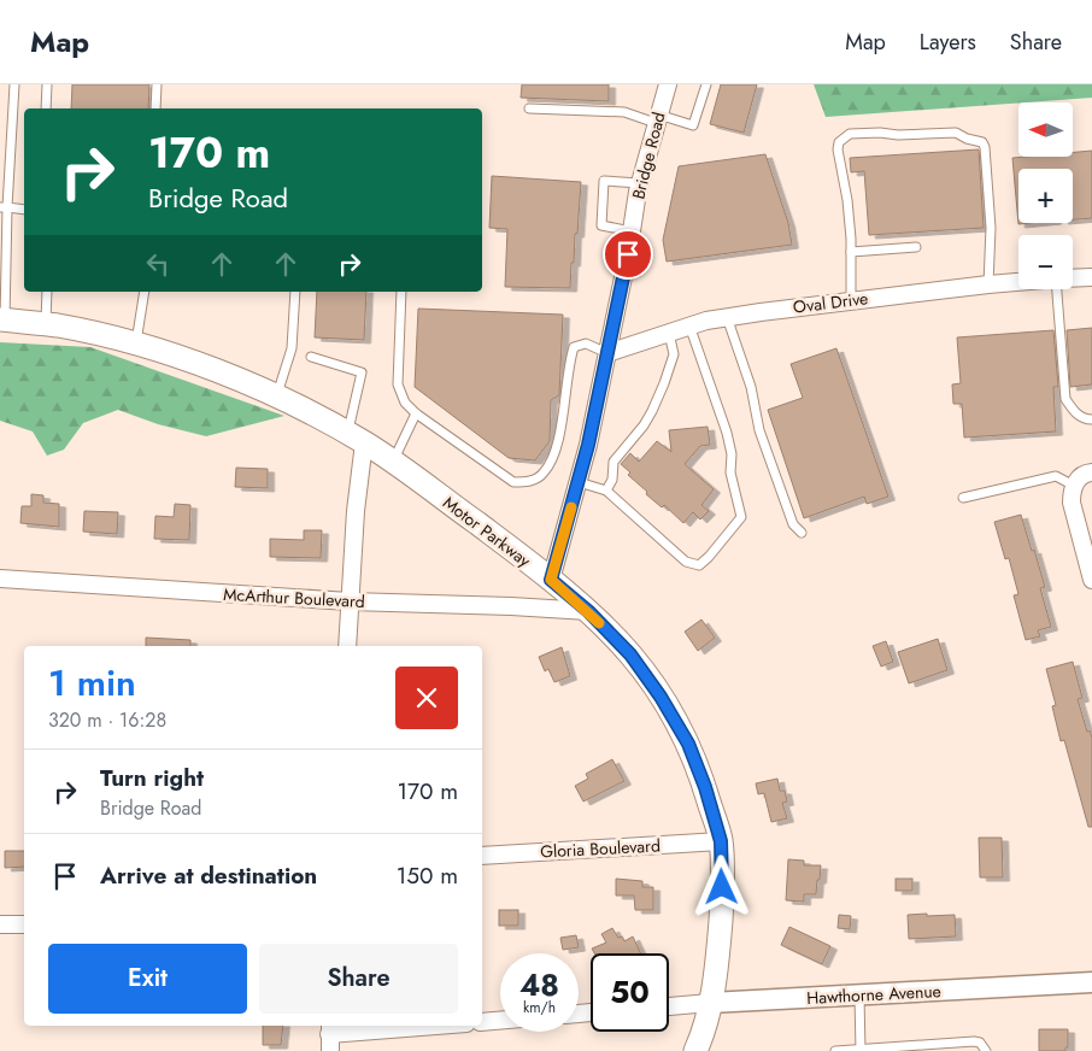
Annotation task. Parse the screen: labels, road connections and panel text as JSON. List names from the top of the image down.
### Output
{
  "streets": {
    "main road": ["Motor Parkway"],
    "street": [
      "Bridge Road",
      "Oval Drive",
      "McArthur Boulevard",
      "Gloria Boulevard",
      "Hawthorne Avenue"
    ]
  },
  "crossings": [
    ["Bridge Road", "Oval Drive"],
    ["Bridge Road", "Motor Parkway"],
    ["Motor Parkway", "McArthur Boulevard"],
    ["Motor Parkway", "Gloria Boulevard"],
    ["Motor Parkway", "Hawthorne Avenue"]
  ],
  "north": "left",
  "page": {
    "header": "Map",
    "nav": ["Map", "Layers", "Share"],
    "map_buttons": ["+", "−"],
    "turn": ["170 m", "Bridge Road"],
    "heading": ["1 min", "320 m · 16:28"],
    "list": [
      {
        "name": "Turn right",
        "note": "Bridge Road",
        "value": "170 m"
      },
      {
        "name": "Arrive at destination",
        "value": "150 m"
      }
    ],
    "buttons": ["Exit", "Share"],
    "speed": "48 km/h",
    "limit": "50"
  }
}
